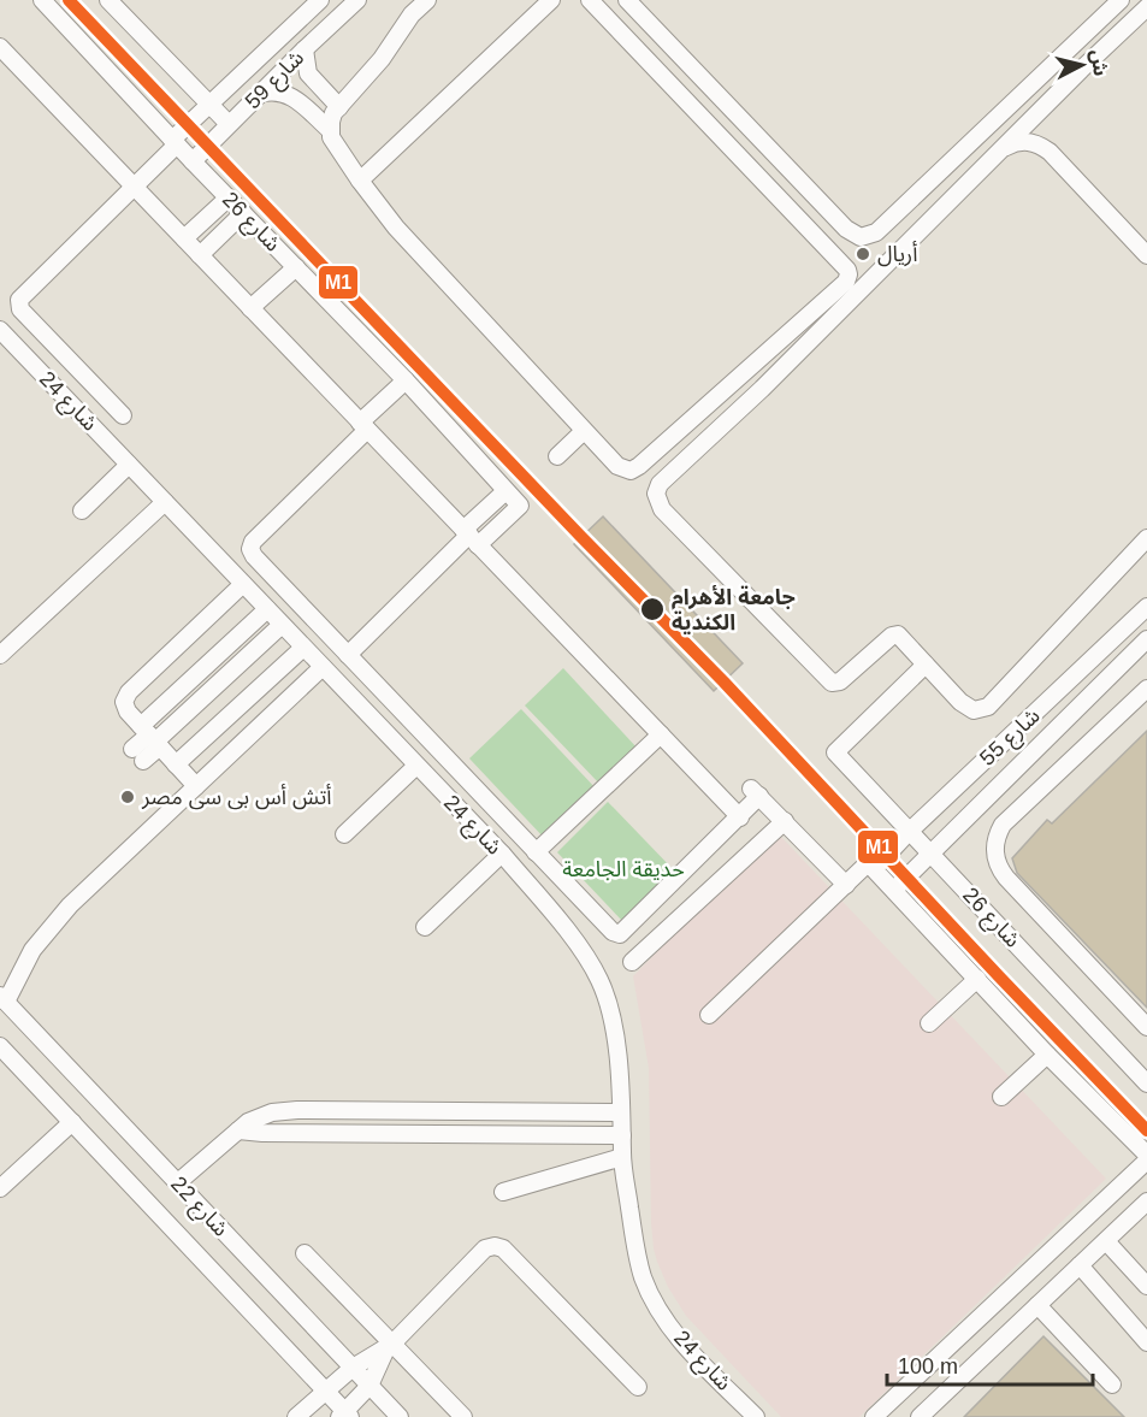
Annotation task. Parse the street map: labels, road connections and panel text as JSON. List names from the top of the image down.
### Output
{
  "streets": {
    "street": [
      "شارع 59",
      "شارع 26",
      "شارع 24",
      "شارع 55",
      "شارع 22"
    ]
  },
  "crossings": [
    ["شارع 59", "شارع 26"],
    ["شارع 26", "شارع 55"]
  ],
  "parks": ["حديقة الجامعة"],
  "places": ["أريال", "جامعة الأهرام الكندية", "أتش أس بى سى مصر"],
  "lines": ["transit line M1"],
  "scale_bar": "100 m",
  "north": "right"
}
